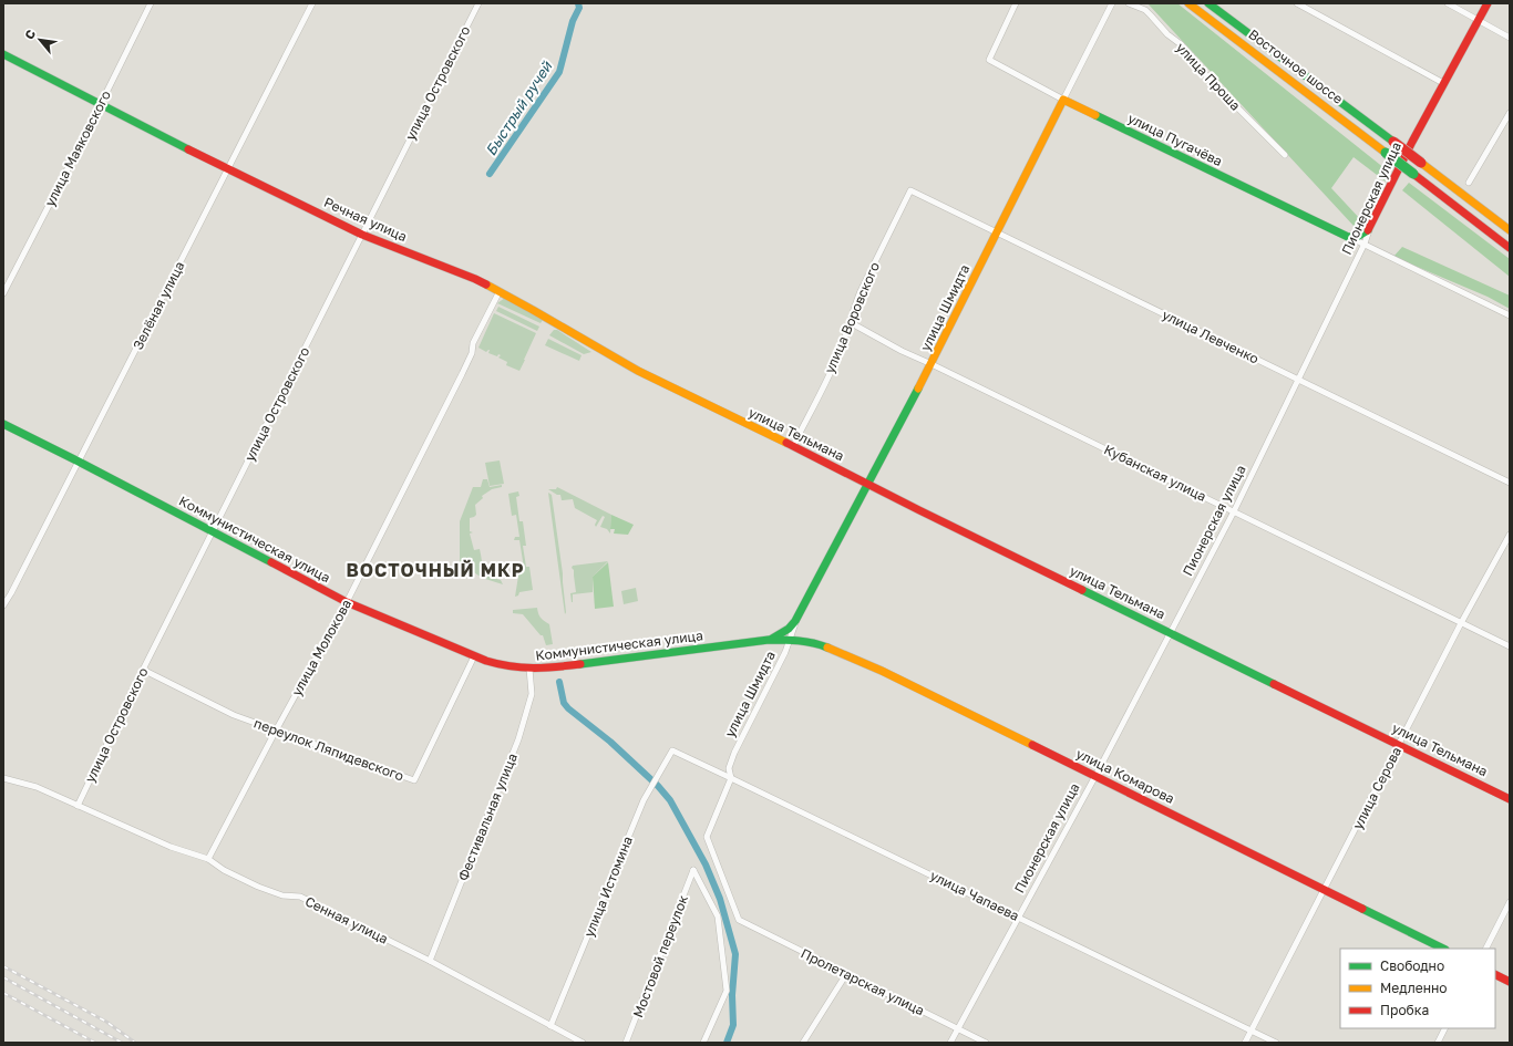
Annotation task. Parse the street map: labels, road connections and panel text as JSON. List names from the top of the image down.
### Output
{
  "streets": {
    "main road": [
      "Восточное шоссе",
      "улица Пугачёва",
      "Пионерская улица",
      "Речная улица",
      "улица Шмидта",
      "улица Тельмана",
      "Коммунистическая улица",
      "улица Комарова"
    ],
    "street": [
      "улица Проша",
      "улица Островского",
      "улица Маяковского",
      "Зелёная улица",
      "улица Воровского",
      "улица Левченко",
      "Кубанская улица",
      "улица Молокова",
      "переулок Ляпидевского",
      "улица Серова",
      "Фестивальная улица",
      "улица Истомина",
      "улица Чапаева",
      "Сенная улица",
      "Мостовой переулок",
      "Пролетарская улица"
    ]
  },
  "crossings": [
    ["улица Островского", "Речная улица"],
    ["улица Островского", "Коммунистическая улица"],
    ["улица Островского", "переулок Ляпидевского"],
    ["улица Островского", "Сенная улица"],
    ["улица Пугачёва", "Пионерская улица"],
    ["улица Пугачёва", "улица Шмидта"],
    ["улица Маяковского", "Речная улица"],
    ["Пионерская улица", "улица Левченко"],
    ["Пионерская улица", "улица Тельмана"],
    ["Пионерская улица", "Кубанская улица"],
    ["Пионерская улица", "улица Комарова"],
    ["Пионерская улица", "улица Чапаева"],
    ["Пионерская улица", "Пролетарская улица"],
    ["Речная улица", "Зелёная улица"],
    ["Речная улица", "улица Тельмана"],
    ["Речная улица", "улица Молокова"],
    ["Зелёная улица", "Коммунистическая улица"],
    ["улица Шмидта", "улица Левченко"],
    ["улица Шмидта", "улица Тельмана"],
    ["улица Шмидта", "Кубанская улица"],
    ["улица Шмидта", "Коммунистическая улица"],
    ["улица Шмидта", "улица Комарова"],
    ["улица Шмидта", "улица Чапаева"],
    ["улица Шмидта", "Пролетарская улица"],
    ["улица Воровского", "улица Левченко"],
    ["улица Воровского", "улица Тельмана"],
    ["улица Воровского", "Кубанская улица"],
    ["улица Тельмана", "улица Серова"],
    ["Кубанская улица", "улица Серова"],
    ["Коммунистическая улица", "улица Молокова"],
    ["Коммунистическая улица", "переулок Ляпидевского"],
    ["Коммунистическая улица", "улица Комарова"],
    ["Коммунистическая улица", "Фестивальная улица"],
    ["улица Молокова", "переулок Ляпидевского"],
    ["улица Молокова", "Сенная улица"],
    ["улица Комарова", "улица Серова"],
    ["улица Серова", "улица Чапаева"],
    ["Фестивальная улица", "Сенная улица"],
    ["улица Истомина", "улица Чапаева"],
    ["улица Истомина", "Сенная улица"]
  ],
  "districts": ["ВОСТОЧНЫЙ МКР"],
  "water": ["Быстрый ручей"],
  "legend": ["Свободно", "Медленно", "Пробка"],
  "north": "top left"
}
